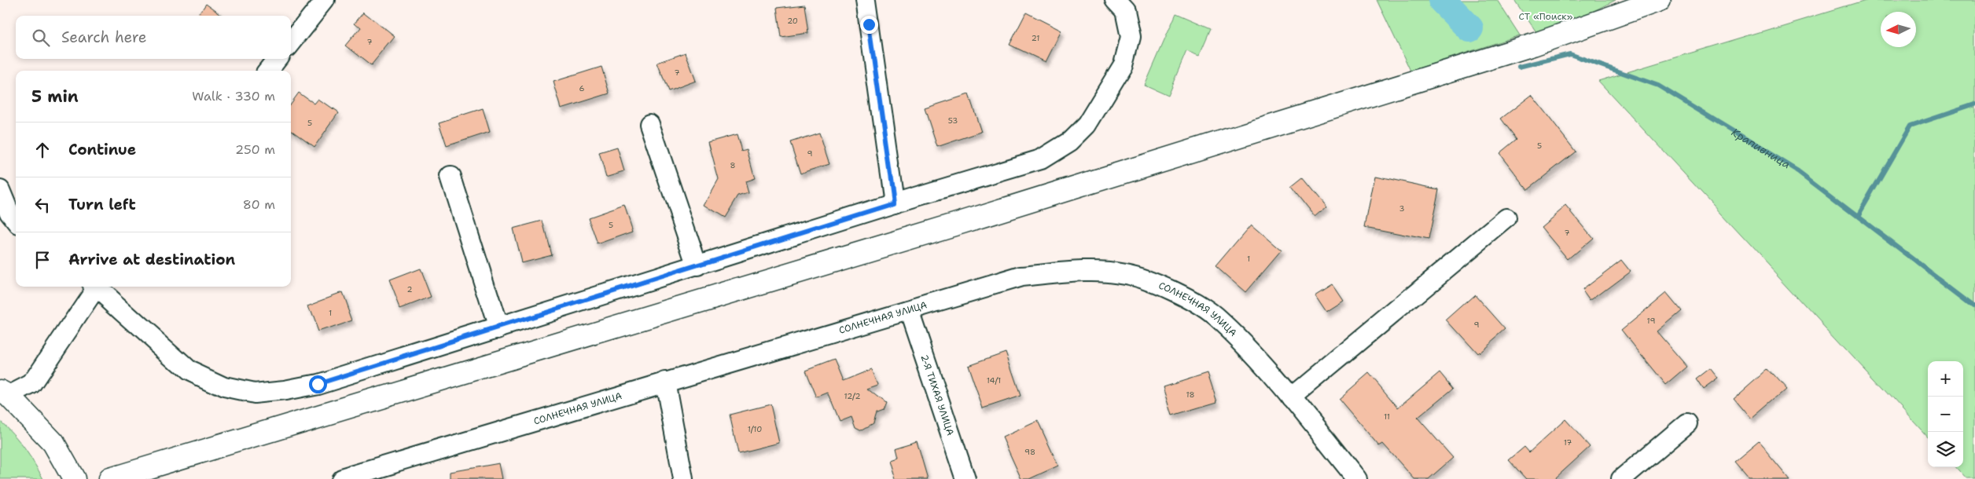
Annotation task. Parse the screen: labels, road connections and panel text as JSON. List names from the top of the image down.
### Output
{
  "streets": {
    "street": ["СОЛНЕЧНАЯ УЛИЦА", "2-Я ТИХАЯ УЛИЦА"]
  },
  "crossings": [
    ["СОЛНЕЧНАЯ УЛИЦА", "2-Я ТИХАЯ УЛИЦА"]
  ],
  "water": ["Крапивница"],
  "parks": ["СТ «Поиск»"],
  "house_numbers": [
    "20",
    "21",
    "7",
    "7",
    "6",
    "53",
    "5",
    "5",
    "9",
    "8",
    "3",
    "5",
    "7",
    "1",
    "2",
    "1",
    "19",
    "9",
    "14/1",
    "18",
    "12/2",
    "11",
    "1/10",
    "17",
    "98"
  ],
  "north": "left",
  "page": {
    "search": "Search here",
    "heading": ["5 min", "Walk · 330 m"],
    "list": [
      ["Continue", "250 m"],
      ["Turn left", "80 m"],
      "Arrive at destination"
    ],
    "map_buttons": ["+", "−"]
  }
}
